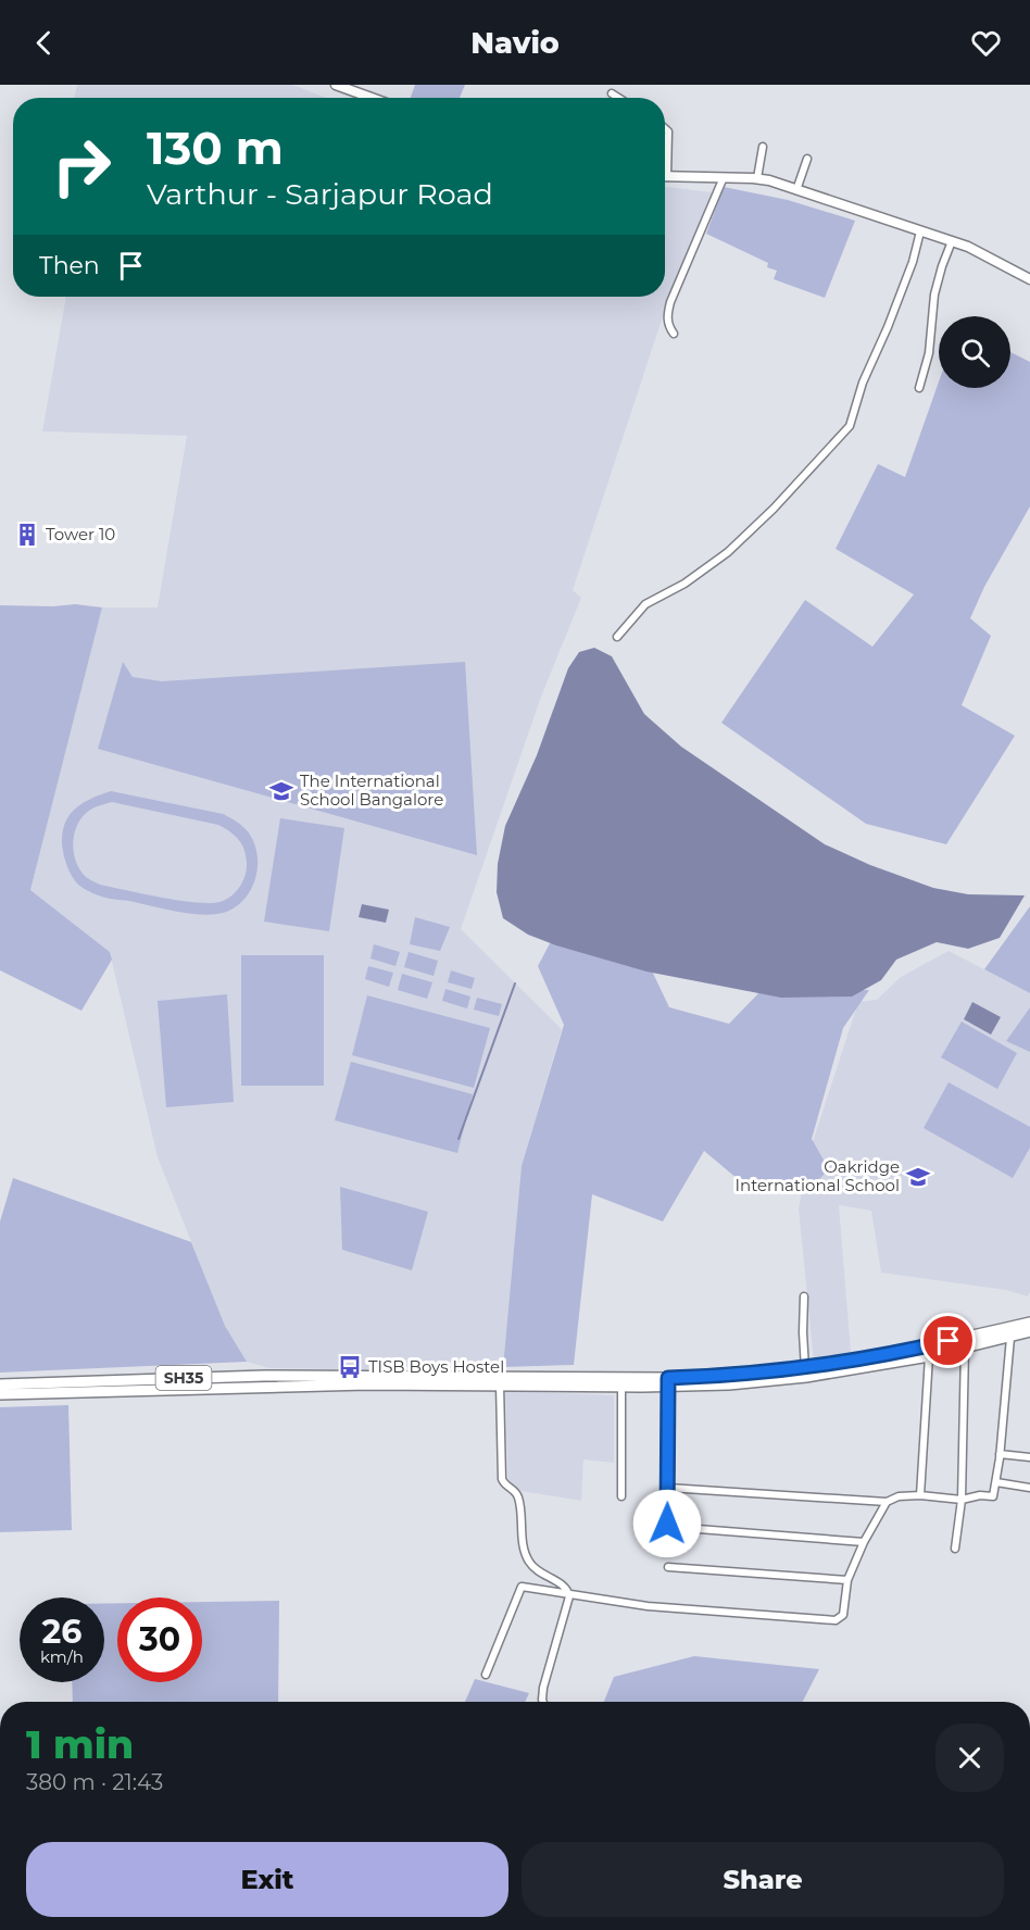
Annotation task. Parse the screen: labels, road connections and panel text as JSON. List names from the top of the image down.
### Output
{
  "streets": {
    "main road": ["SH35"]
  },
  "places": {
    "building": ["Tower 10"],
    "school or university": ["The International School Bangalore", "Oakridge International School"],
    "bus stop": ["TISB Boys Hostel"]
  },
  "page": {
    "header": "Navio",
    "turn": ["130 m", "Varthur - Sarjapur Road"],
    "then": "Then",
    "speed": "26 km/h",
    "limit": "30",
    "heading": ["1 min", "380 m · 21:43"],
    "buttons": ["Exit", "Share"]
  }
}
